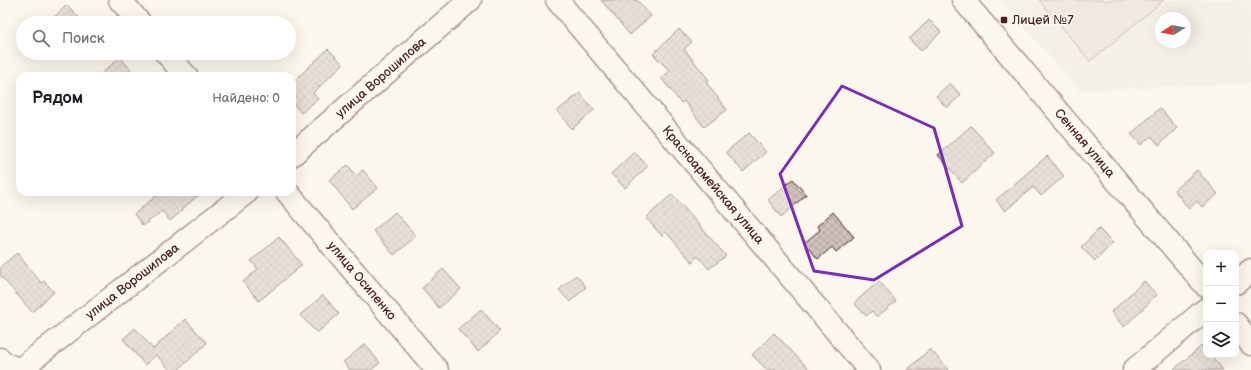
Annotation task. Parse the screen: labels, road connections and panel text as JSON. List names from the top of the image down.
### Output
{
  "streets": {
    "street": [
      "улица Ворошилова",
      "Сенная улица",
      "Красноармейская улица",
      "улица Осипенко"
    ]
  },
  "places": {
    "transit": ["Лицей №7"]
  },
  "north": "left",
  "page": {
    "search": "Поиск",
    "heading": ["Рядом", "Найдено: 0"],
    "map_buttons": ["+", "−"]
  }
}
